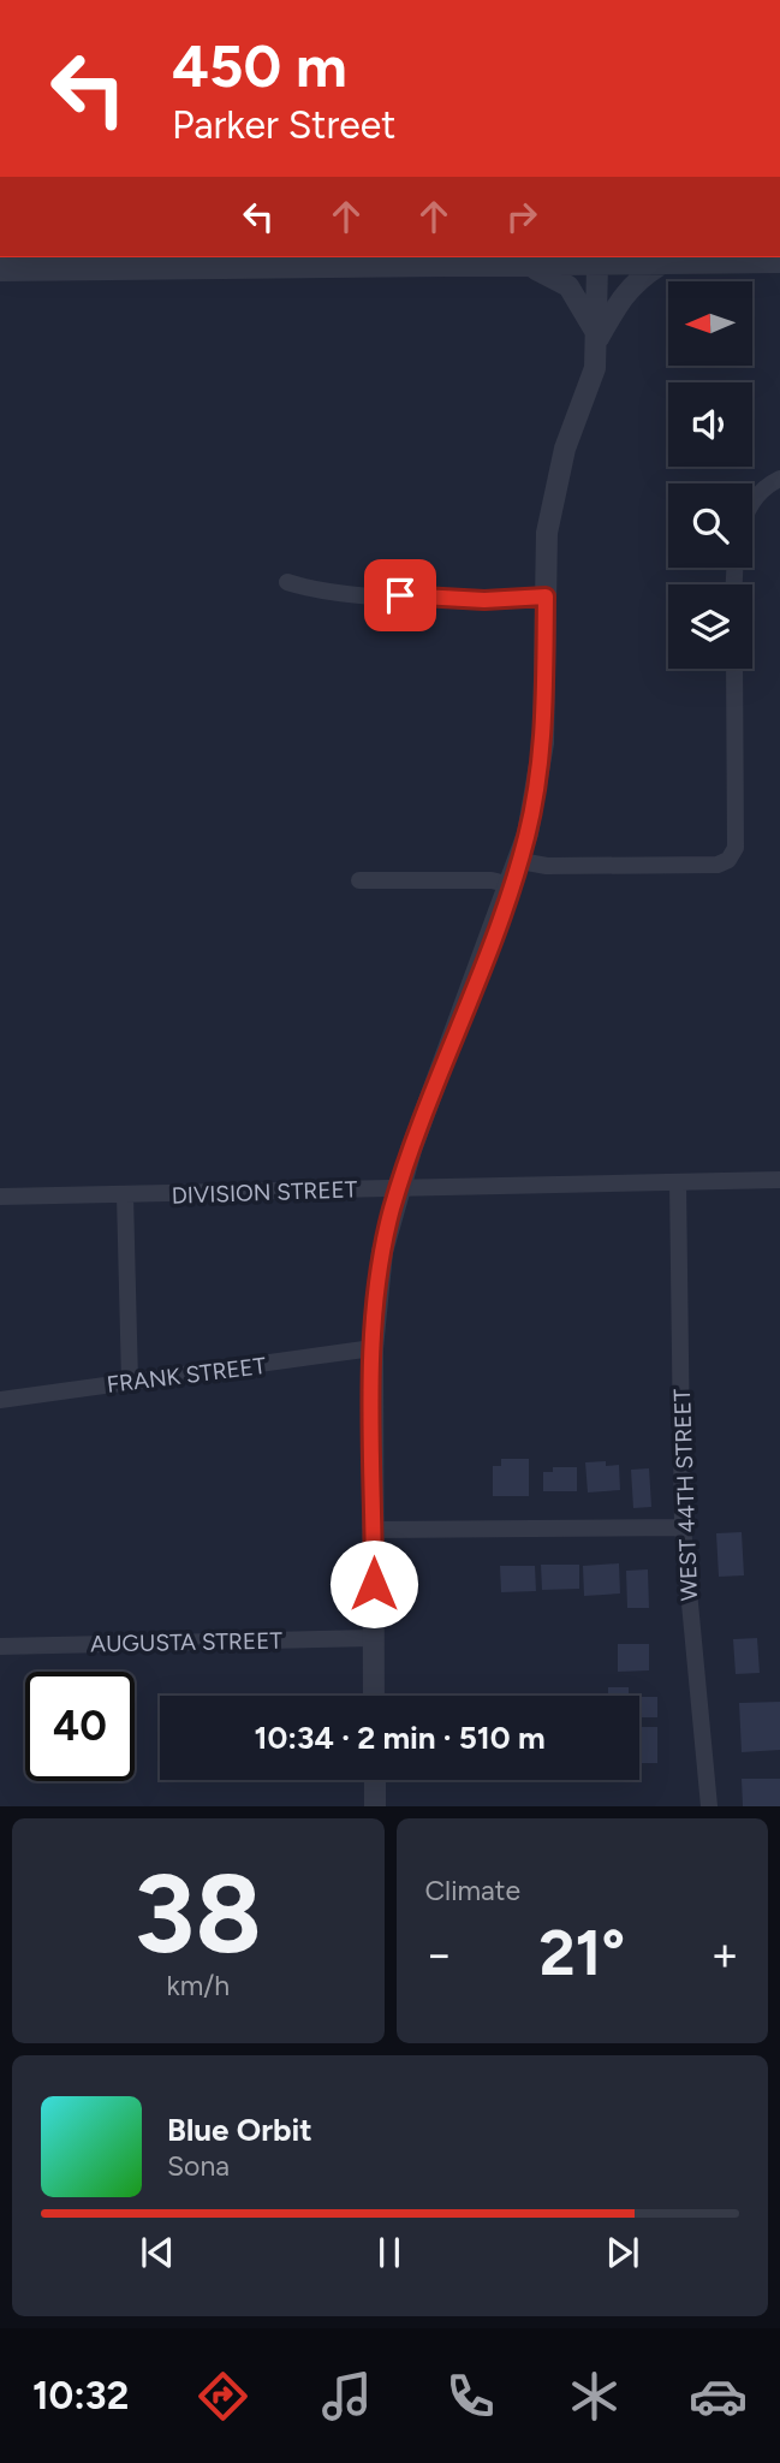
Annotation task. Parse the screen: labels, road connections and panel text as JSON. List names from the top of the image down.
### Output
{
  "streets": {
    "street": [
      "DIVISION STREET",
      "FRANK STREET",
      "WEST 44TH STREET",
      "AUGUSTA STREET"
    ]
  },
  "crossings": [
    ["DIVISION STREET", "WEST 44TH STREET"]
  ],
  "north": "left",
  "page": {
    "turn": ["450 m", "Parker Street"],
    "limit": "40",
    "trip": "10:34 · 2 min · 510 m",
    "tile": [
      ["38", "km/h"],
      "Climate"
    ],
    "heat": ["−", "21°", "+"],
    "song": ["Blue Orbit", "Sona"],
    "tabs": "10:32"
  }
}
